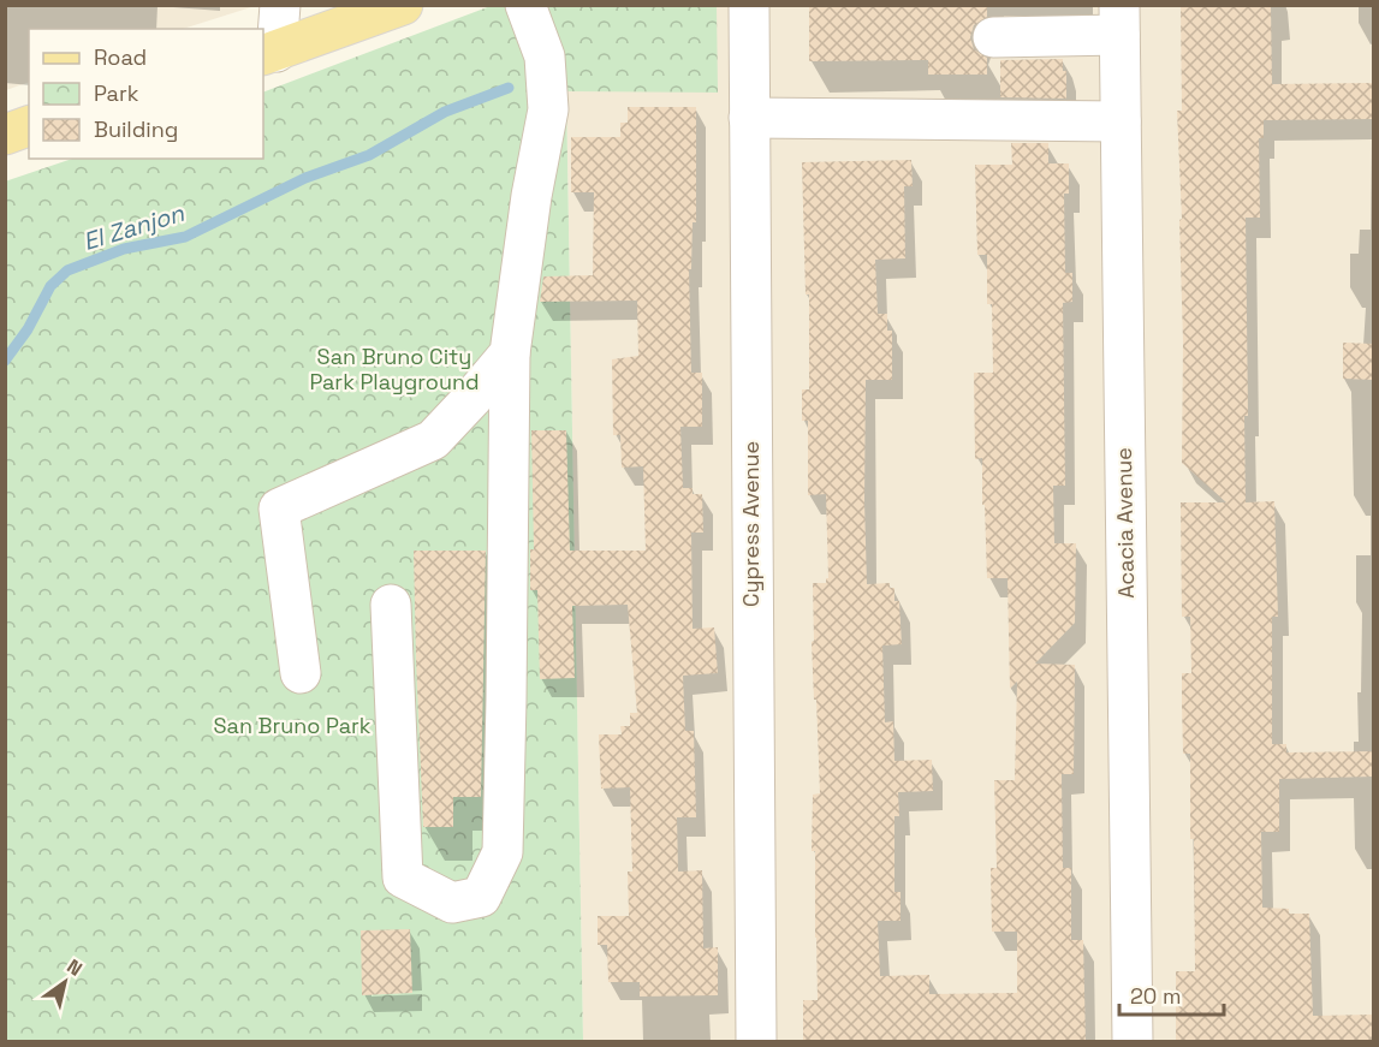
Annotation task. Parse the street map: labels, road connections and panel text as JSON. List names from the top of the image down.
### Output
{
  "streets": {
    "street": ["Acacia Avenue", "Cypress Avenue"]
  },
  "water": ["El Zanjon"],
  "parks": ["San Bruno City Park Playground", "San Bruno Park"],
  "legend": ["Road", "Park", "Building"],
  "scale_bar": "20 m",
  "north": "top right"
}
